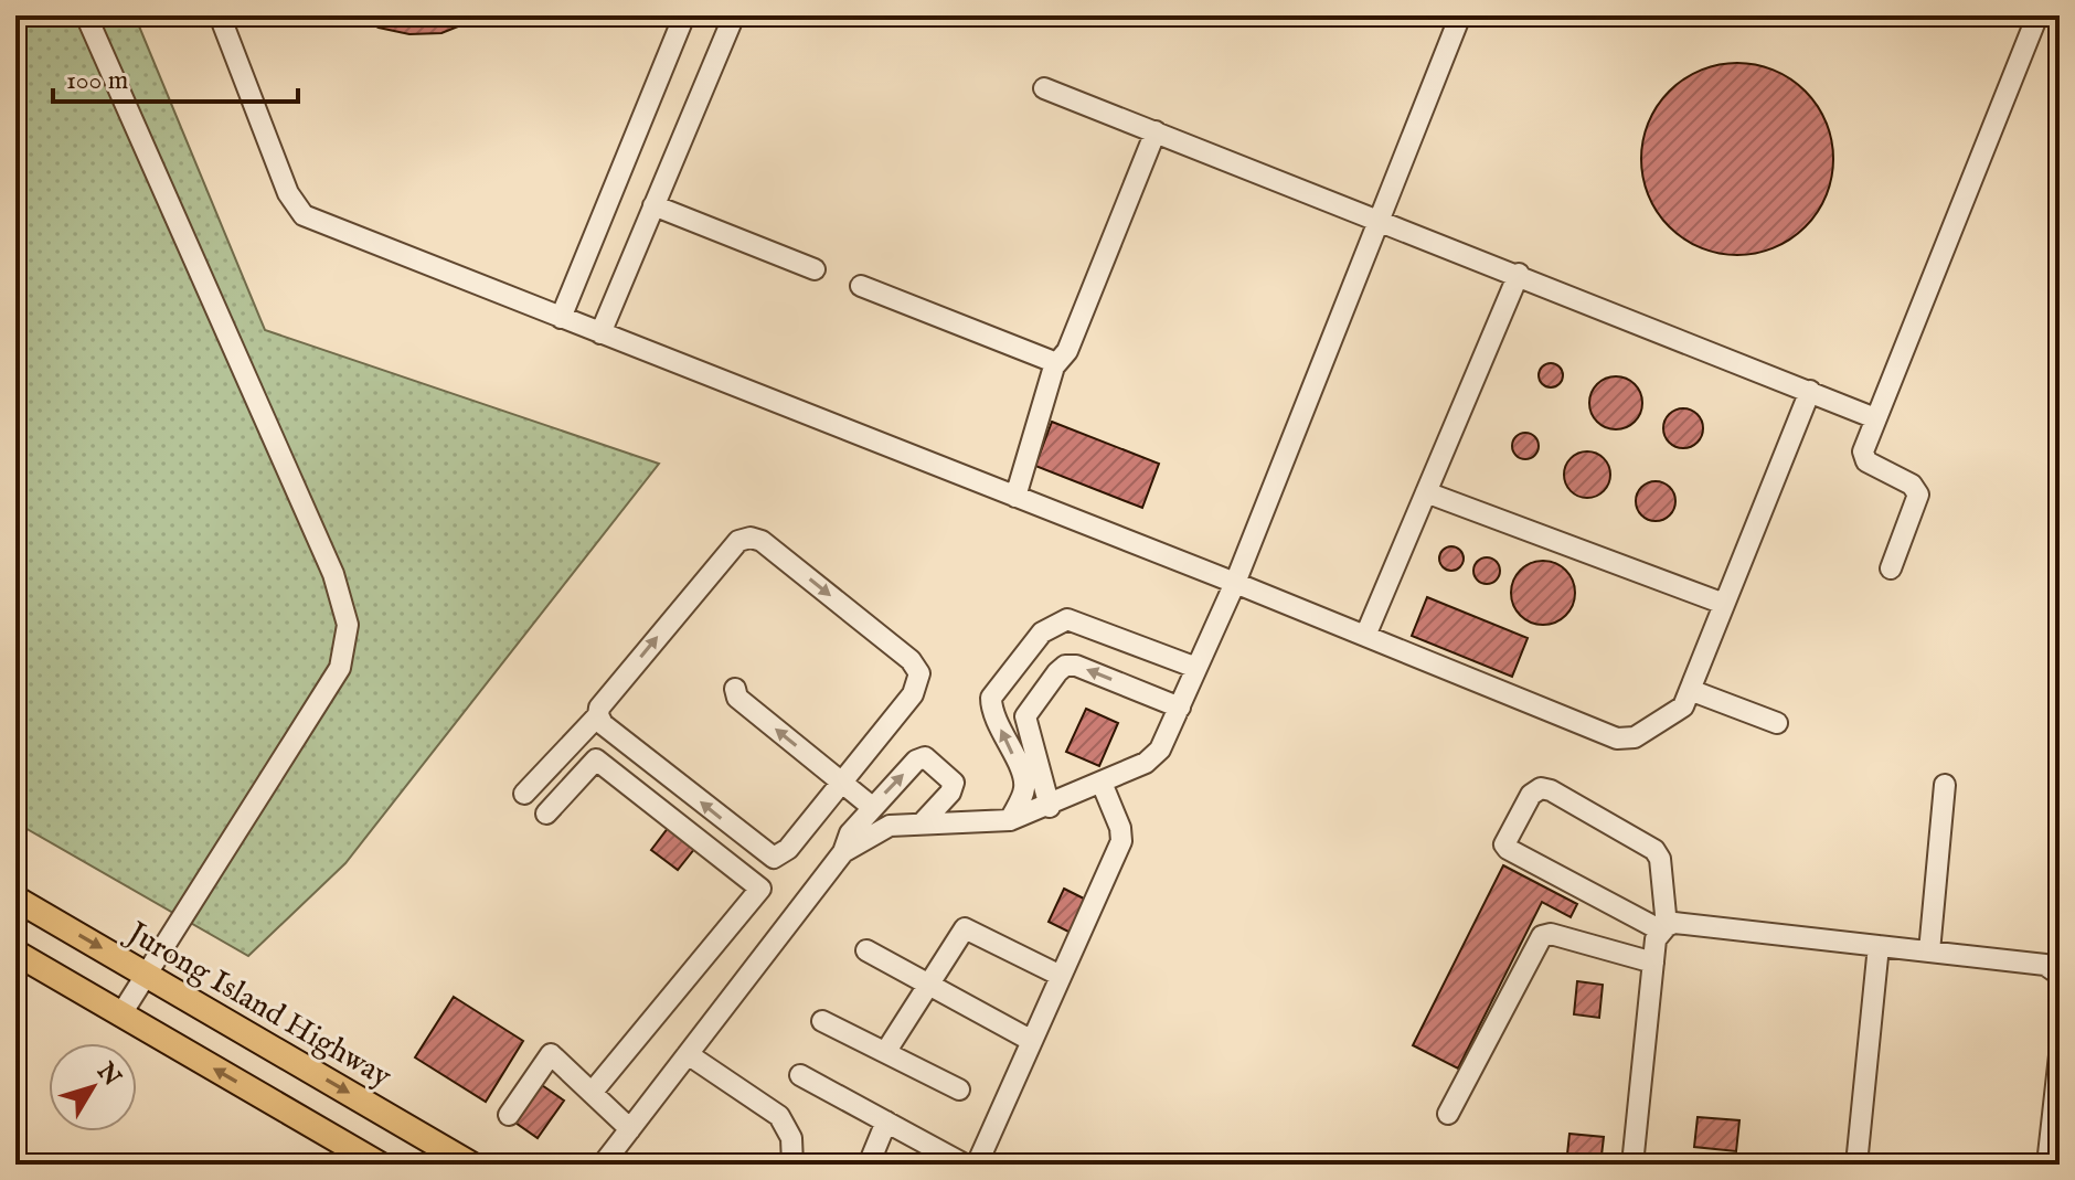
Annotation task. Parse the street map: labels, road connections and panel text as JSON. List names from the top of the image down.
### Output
{
  "streets": {
    "main road": ["Jurong Island Highway"]
  },
  "scale_bar": "100 m",
  "north": "top right"
}
